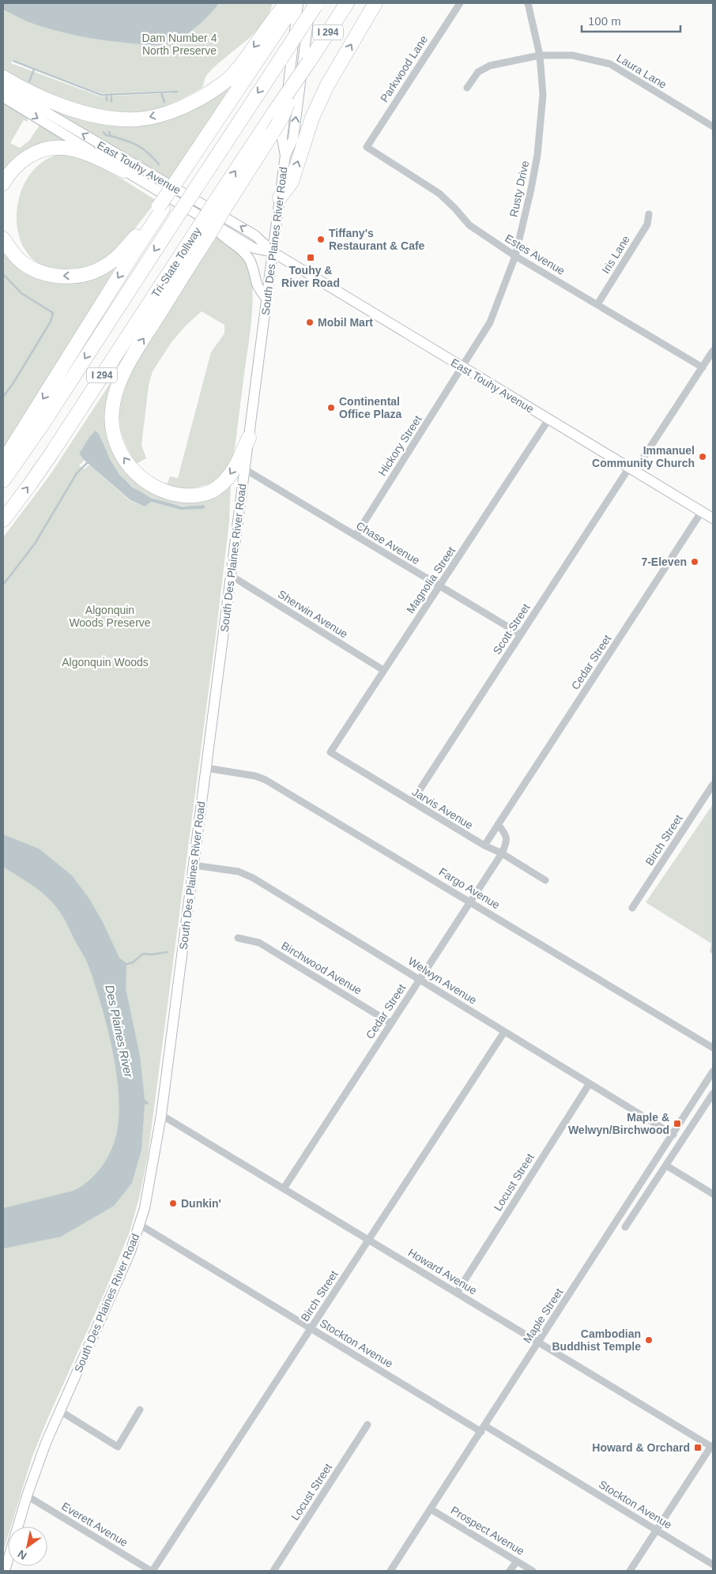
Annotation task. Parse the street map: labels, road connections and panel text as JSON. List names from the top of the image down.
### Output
{
  "streets": {
    "highway": ["I 294", "Tri-State Tollway"],
    "main road": ["East Touhy Avenue", "South Des Plaines River Road"],
    "street": [
      "Parkwood Lane",
      "Laura Lane",
      "Rusty Drive",
      "Estes Avenue",
      "Iris Lane",
      "Hickory Street",
      "Chase Avenue",
      "Magnolia Street",
      "Sherwin Avenue",
      "Scott Street",
      "Cedar Street",
      "Jarvis Avenue",
      "Birch Street",
      "Fargo Avenue",
      "Birchwood Avenue",
      "Welwyn Avenue",
      "Locust Street",
      "Howard Avenue",
      "Maple Street",
      "Stockton Avenue",
      "Everett Avenue",
      "Prospect Avenue"
    ]
  },
  "crossings": [
    ["I 294", "South Des Plaines River Road"],
    ["Parkwood Lane", "Estes Avenue"],
    ["Laura Lane", "Rusty Drive"],
    ["East Touhy Avenue", "Rusty Drive"],
    ["East Touhy Avenue", "South Des Plaines River Road"],
    ["East Touhy Avenue", "Tri-State Tollway"],
    ["East Touhy Avenue", "Hickory Street"],
    ["East Touhy Avenue", "Magnolia Street"],
    ["East Touhy Avenue", "Scott Street"],
    ["East Touhy Avenue", "Cedar Street"],
    ["Rusty Drive", "Estes Avenue"],
    ["Rusty Drive", "Hickory Street"],
    ["South Des Plaines River Road", "Chase Avenue"],
    ["South Des Plaines River Road", "Sherwin Avenue"],
    ["South Des Plaines River Road", "Fargo Avenue"],
    ["South Des Plaines River Road", "Welwyn Avenue"],
    ["South Des Plaines River Road", "Howard Avenue"],
    ["South Des Plaines River Road", "Stockton Avenue"],
    ["South Des Plaines River Road", "Everett Avenue"],
    ["Estes Avenue", "Iris Lane"],
    ["Estes Avenue", "Scott Street"],
    ["Hickory Street", "Chase Avenue"],
    ["Chase Avenue", "Magnolia Street"],
    ["Chase Avenue", "Scott Street"],
    ["Magnolia Street", "Sherwin Avenue"],
    ["Magnolia Street", "Jarvis Avenue"],
    ["Scott Street", "Jarvis Avenue"],
    ["Cedar Street", "Jarvis Avenue"],
    ["Cedar Street", "Fargo Avenue"],
    ["Cedar Street", "Birchwood Avenue"],
    ["Cedar Street", "Welwyn Avenue"],
    ["Cedar Street", "Howard Avenue"],
    ["Birch Street", "Welwyn Avenue"],
    ["Birch Street", "Howard Avenue"],
    ["Birch Street", "Stockton Avenue"],
    ["Birch Street", "Everett Avenue"],
    ["Welwyn Avenue", "Locust Street"],
    ["Welwyn Avenue", "Maple Street"],
    ["Locust Street", "Howard Avenue"],
    ["Howard Avenue", "Maple Street"],
    ["Maple Street", "Stockton Avenue"],
    ["Maple Street", "Prospect Avenue"]
  ],
  "water": ["Des Plaines River"],
  "parks": ["Dam Number 4 North Preserve", "Algonquin Woods Preserve", "Algonquin Woods"],
  "places": {
    "other": [
      "Tiffany's Restaurant & Cafe",
      "Mobil Mart",
      "Continental Office Plaza",
      "Immanuel Community Church",
      "7-Eleven",
      "Dunkin'",
      "Cambodian Buddhist Temple"
    ],
    "transit": ["Touhy & River Road", "Maple & Welwyn/Birchwood", "Howard & Orchard"]
  },
  "scale_bar": "100 m",
  "north": "bottom left"
}
